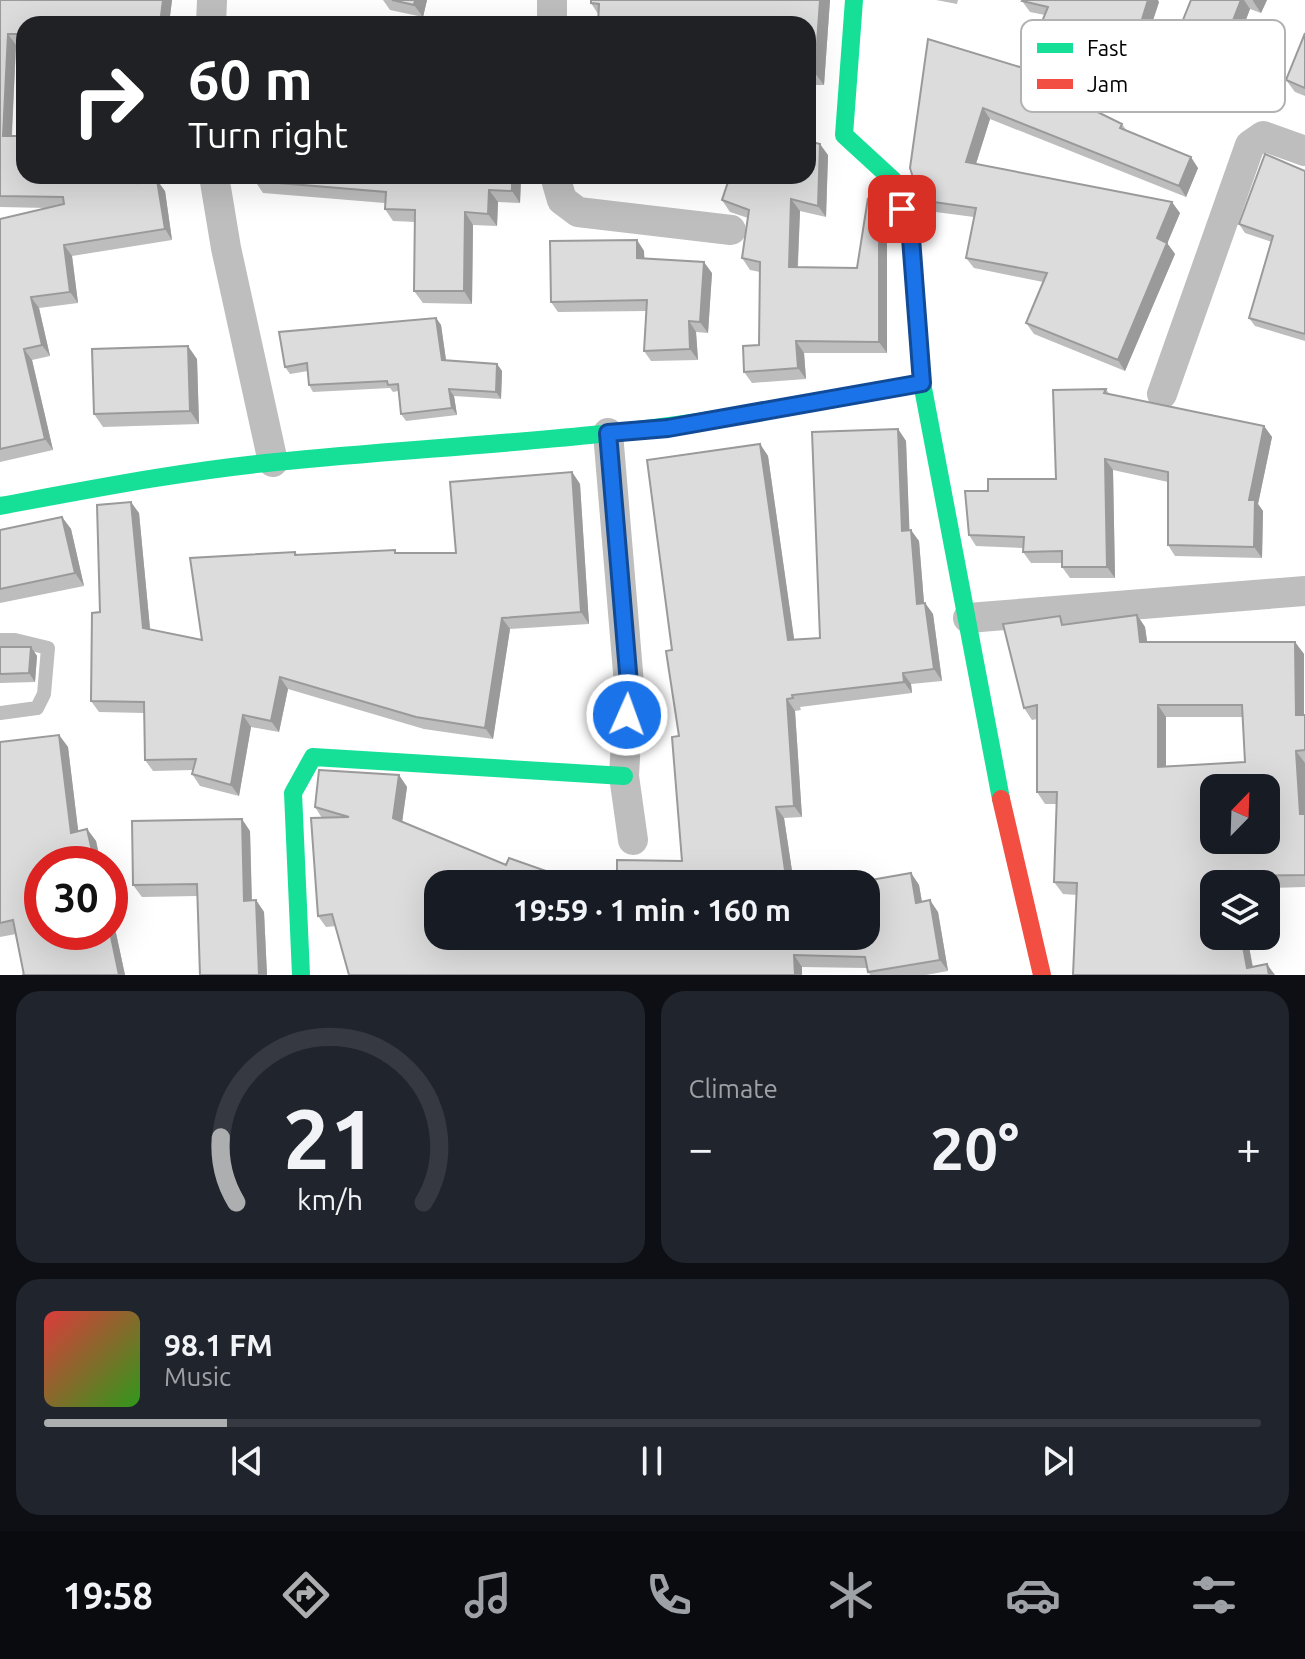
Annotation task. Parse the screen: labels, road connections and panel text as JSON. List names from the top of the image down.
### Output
{
  "legend": ["Fast", "Jam"],
  "north": "top right",
  "page": {
    "turn": ["60 m", "Turn right"],
    "limit": "30",
    "trip": "19:59 · 1 min · 160 m",
    "tile": "Climate",
    "heat": ["−", "20°", "+"],
    "song": ["98.1 FM", "Music"],
    "tabs": "19:58",
    "gauge": ["21", "km/h"]
  }
}
